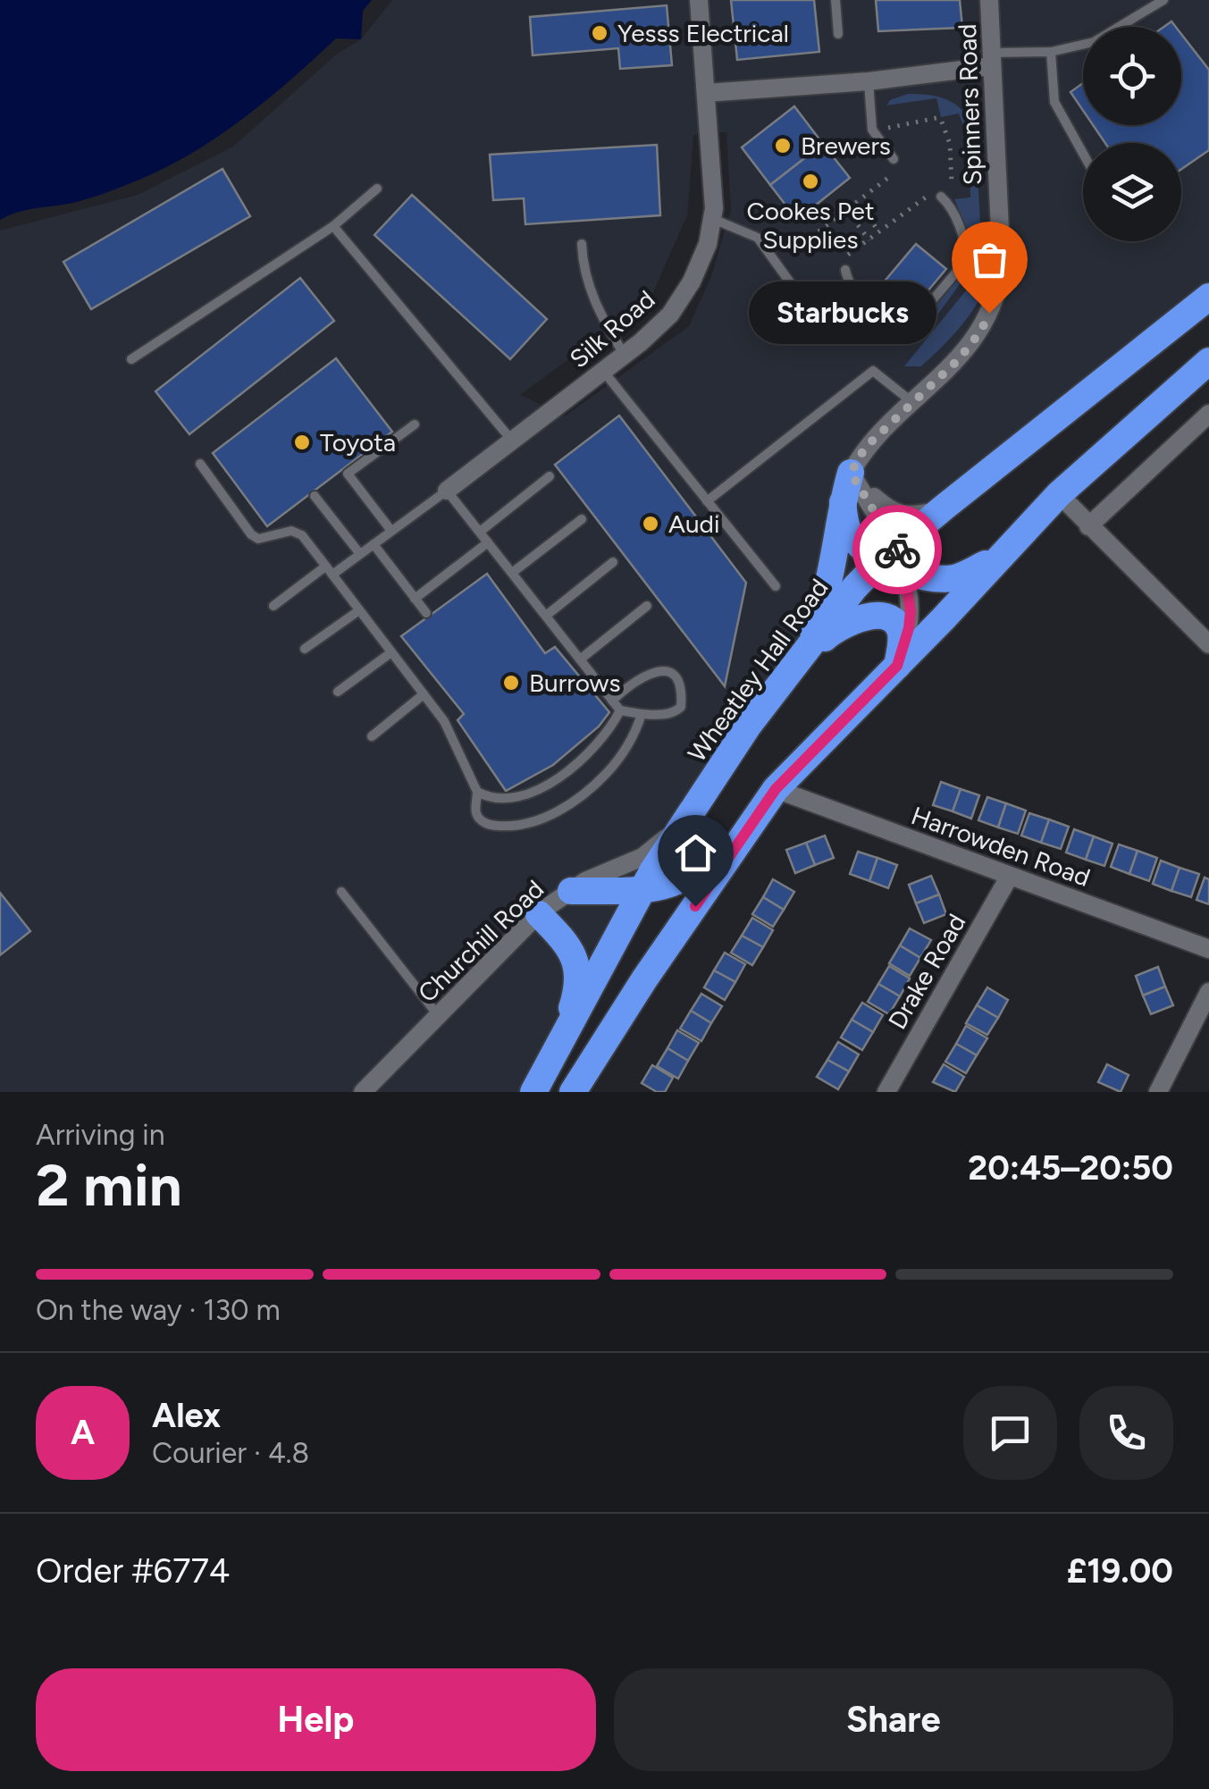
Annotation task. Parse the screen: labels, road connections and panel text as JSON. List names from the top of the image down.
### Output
{
  "streets": {
    "highway": ["Wheatley Hall Road"],
    "street": [
      "Spinners Road",
      "Silk Road",
      "Harrowden Road",
      "Churchill Road",
      "Drake Road"
    ]
  },
  "crossings": [
    ["Wheatley Hall Road", "Churchill Road"],
    ["Harrowden Road", "Drake Road"]
  ],
  "places": [
    "Yesss Electrical",
    "Brewers",
    "Cookes Pet Supplies",
    "Starbucks",
    "Toyota",
    "Audi",
    "Burrows"
  ],
  "page": {
    "bubble": "Starbucks",
    "heading": ["2 min", "Arriving in", "20:45–20:50"],
    "panel": [
      "Alex",
      "Courier · 4.8",
      "Order #6774",
      "£19.00"
    ],
    "bar": "On the way · 130 m",
    "round": "A",
    "buttons": ["Help", "Share"]
  }
}
